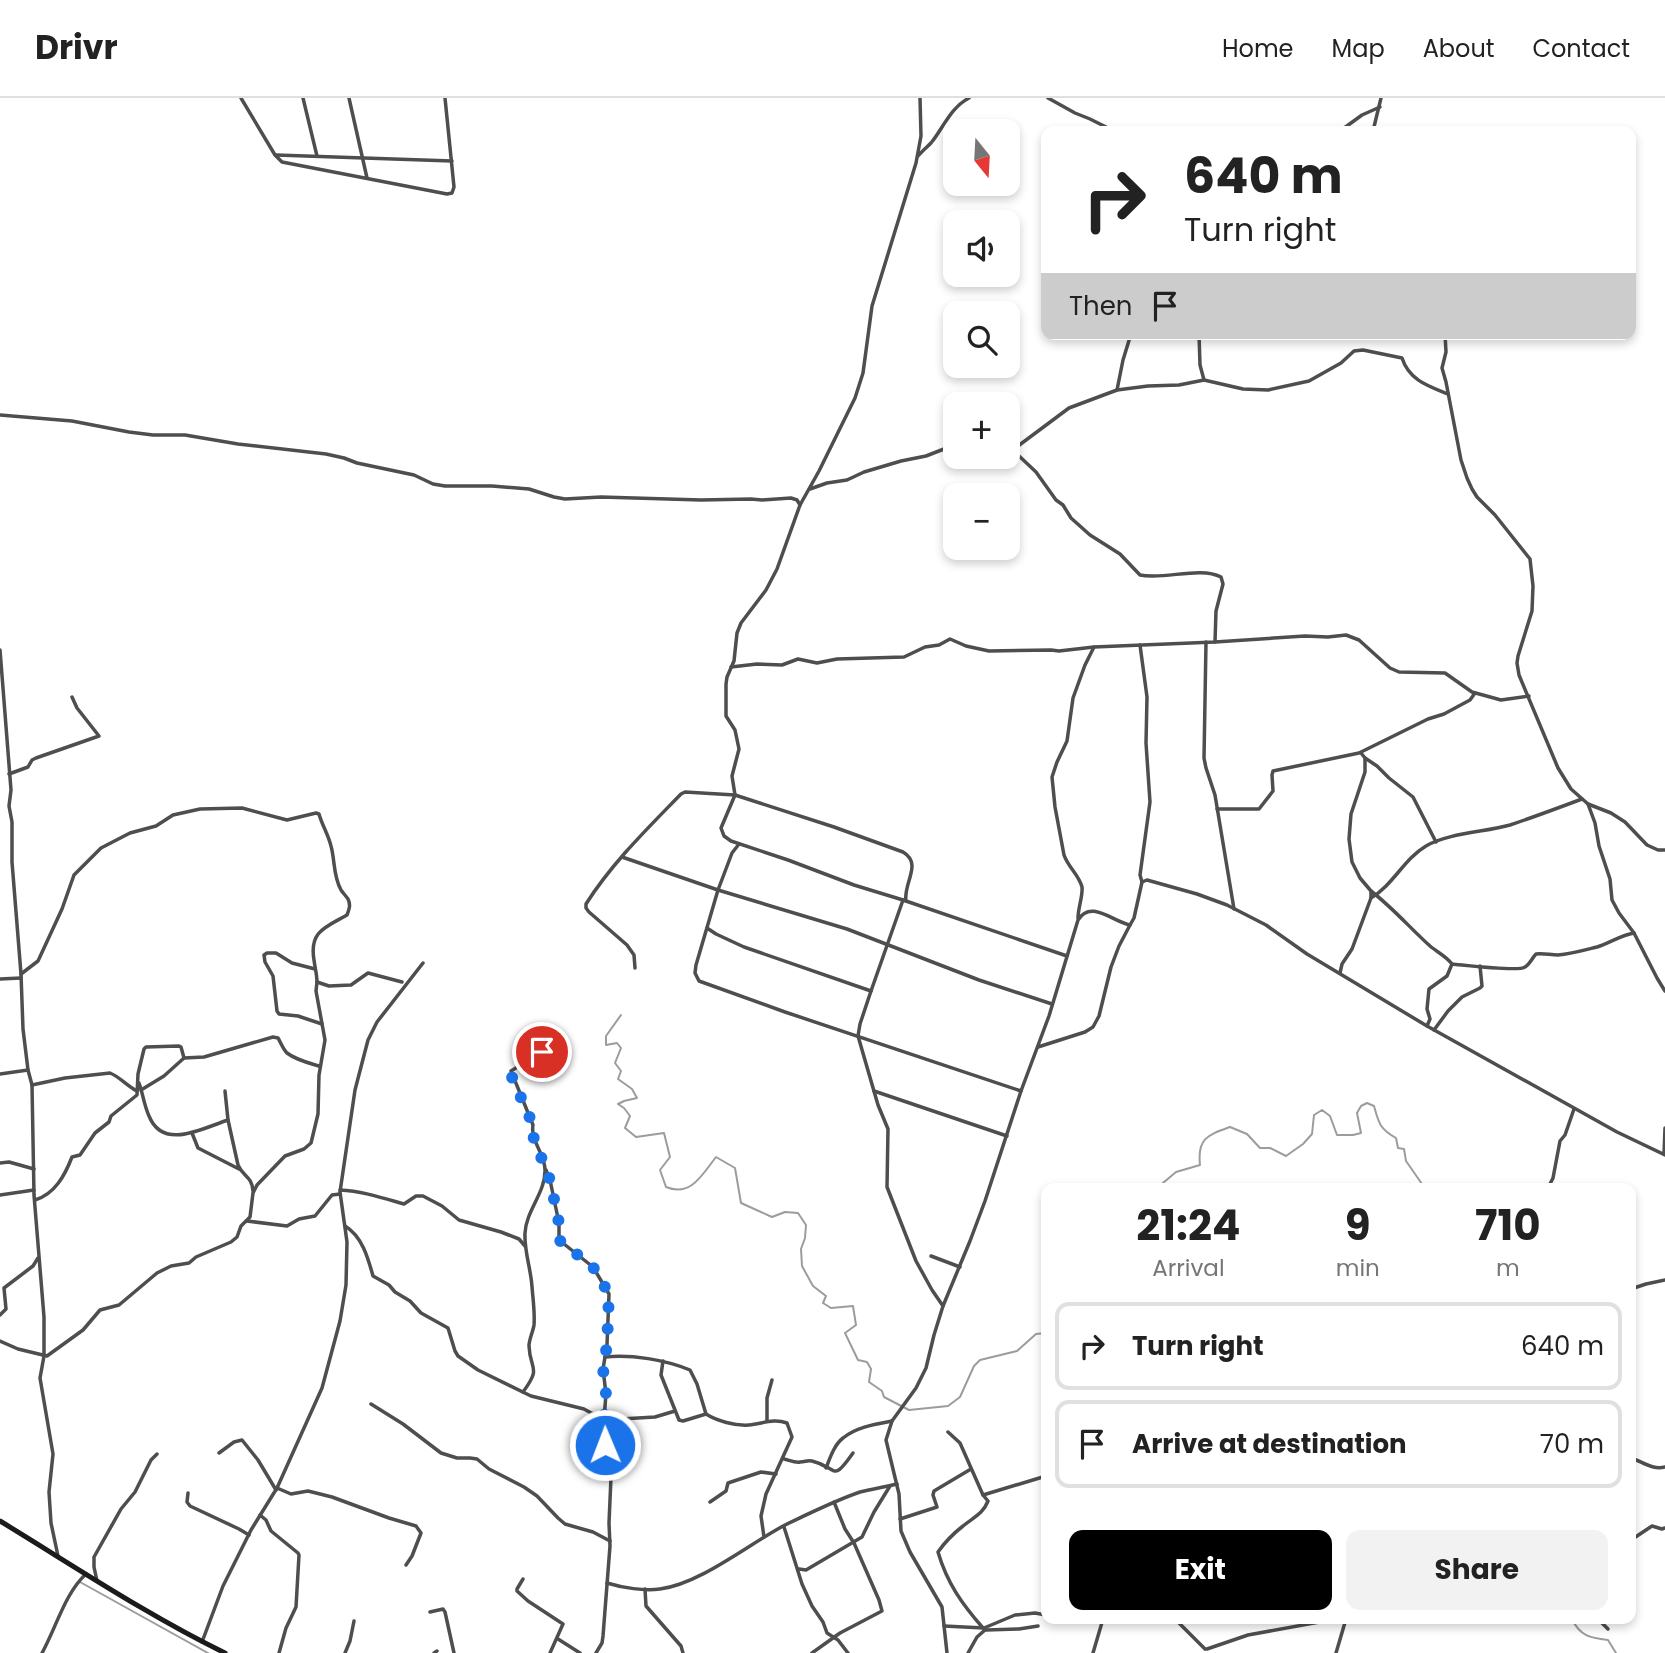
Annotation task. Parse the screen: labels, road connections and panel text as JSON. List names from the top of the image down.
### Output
{
  "north": "bottom",
  "page": {
    "header": "Drivr",
    "nav": [
      "Home",
      "Map",
      "About",
      "Contact"
    ],
    "map_buttons": ["+", "−"],
    "turn": ["640 m", "Turn right"],
    "then": "Then",
    "eta": [
      "21:24",
      "Arrival",
      "9",
      "min",
      "710",
      "m"
    ],
    "list": [
      {
        "name": "Turn right",
        "value": "640 m"
      },
      {
        "name": "Arrive at destination",
        "value": "70 m"
      }
    ],
    "buttons": ["Exit", "Share"]
  }
}
